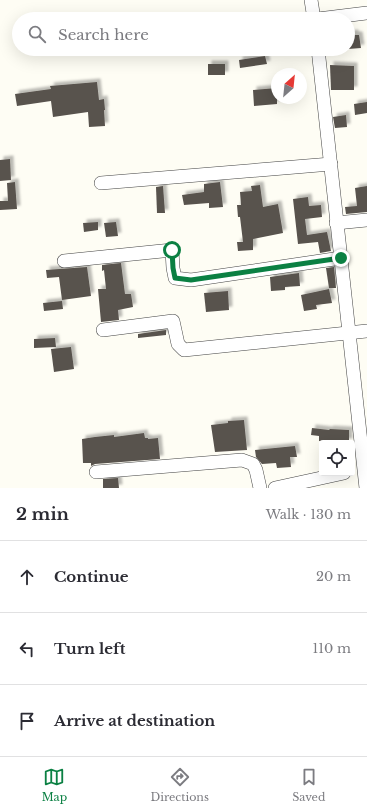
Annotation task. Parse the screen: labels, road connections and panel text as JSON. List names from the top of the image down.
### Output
{
  "north": "top right",
  "page": {
    "search": "Search here",
    "heading": ["2 min", "Walk · 130 m"],
    "list": [
      ["Continue", "20 m"],
      ["Turn left", "110 m"],
      "Arrive at destination"
    ],
    "nav": ["Map", "Directions", "Saved"]
  }
}
